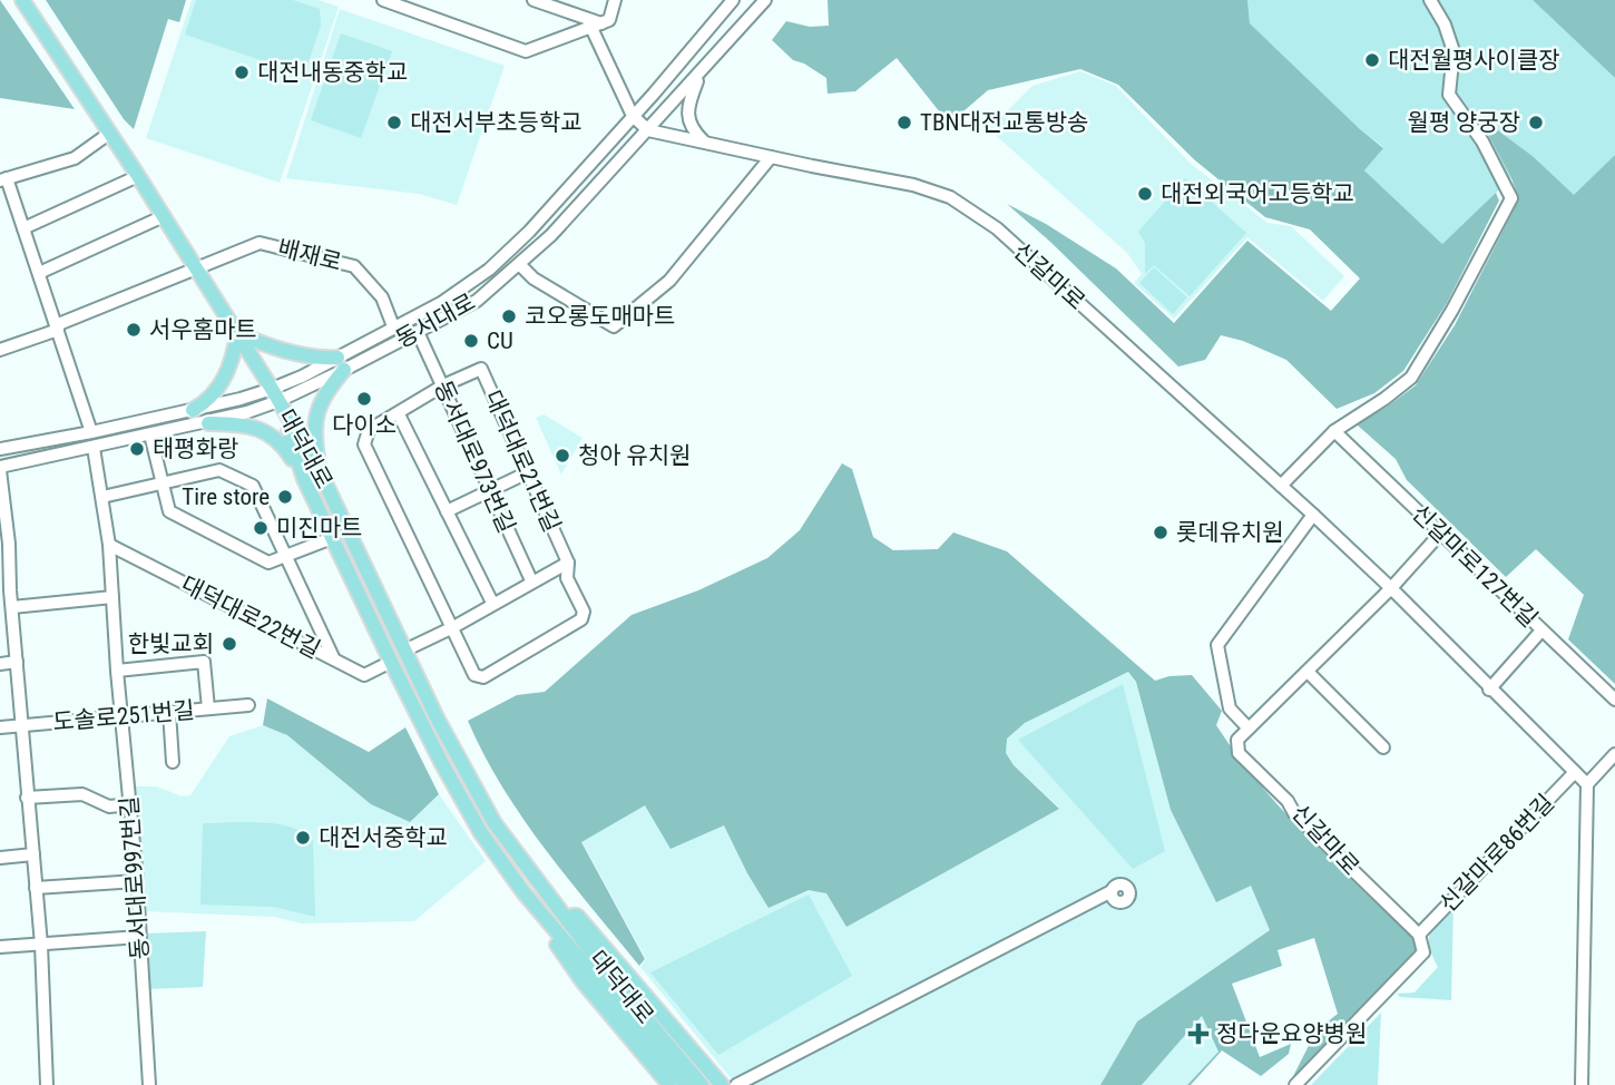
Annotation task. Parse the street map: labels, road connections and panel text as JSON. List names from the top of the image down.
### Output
{
  "streets": {
    "main road": ["대덕대로"],
    "street": [
      "배재로",
      "신갈마로",
      "동서대로",
      "동서대로973번길",
      "대덕대로21번길",
      "신갈마로127번길",
      "대덕대로22번길",
      "도솔로251번길",
      "신갈마로86번길",
      "동서대로997번길"
    ]
  },
  "crossings": [
    ["배재로", "동서대로"],
    ["신갈마로", "동서대로"],
    ["신갈마로", "신갈마로86번길"],
    ["동서대로", "대덕대로"],
    ["동서대로", "동서대로973번길"],
    ["동서대로", "동서대로997번길"],
    ["대덕대로", "대덕대로21번길"],
    ["대덕대로", "대덕대로22번길"],
    ["동서대로973번길", "대덕대로21번길"],
    ["대덕대로22번길", "동서대로997번길"],
    ["도솔로251번길", "동서대로997번길"]
  ],
  "places": {
    "other": [
      "대전월평사이클장",
      "대전내동중학교",
      "대전서부초등학교",
      "TBN대전교통방송",
      "월평 양궁장",
      "대전외국어고등학교",
      "코오롱도매마트",
      "서우홈마트",
      "CU",
      "다이소",
      "태평화랑",
      "청아 유치원",
      "Tire store",
      "미진마트",
      "롯데유치원",
      "한빛교회",
      "대전서중학교"
    ],
    "health": ["정다운요양병원"]
  }
}
